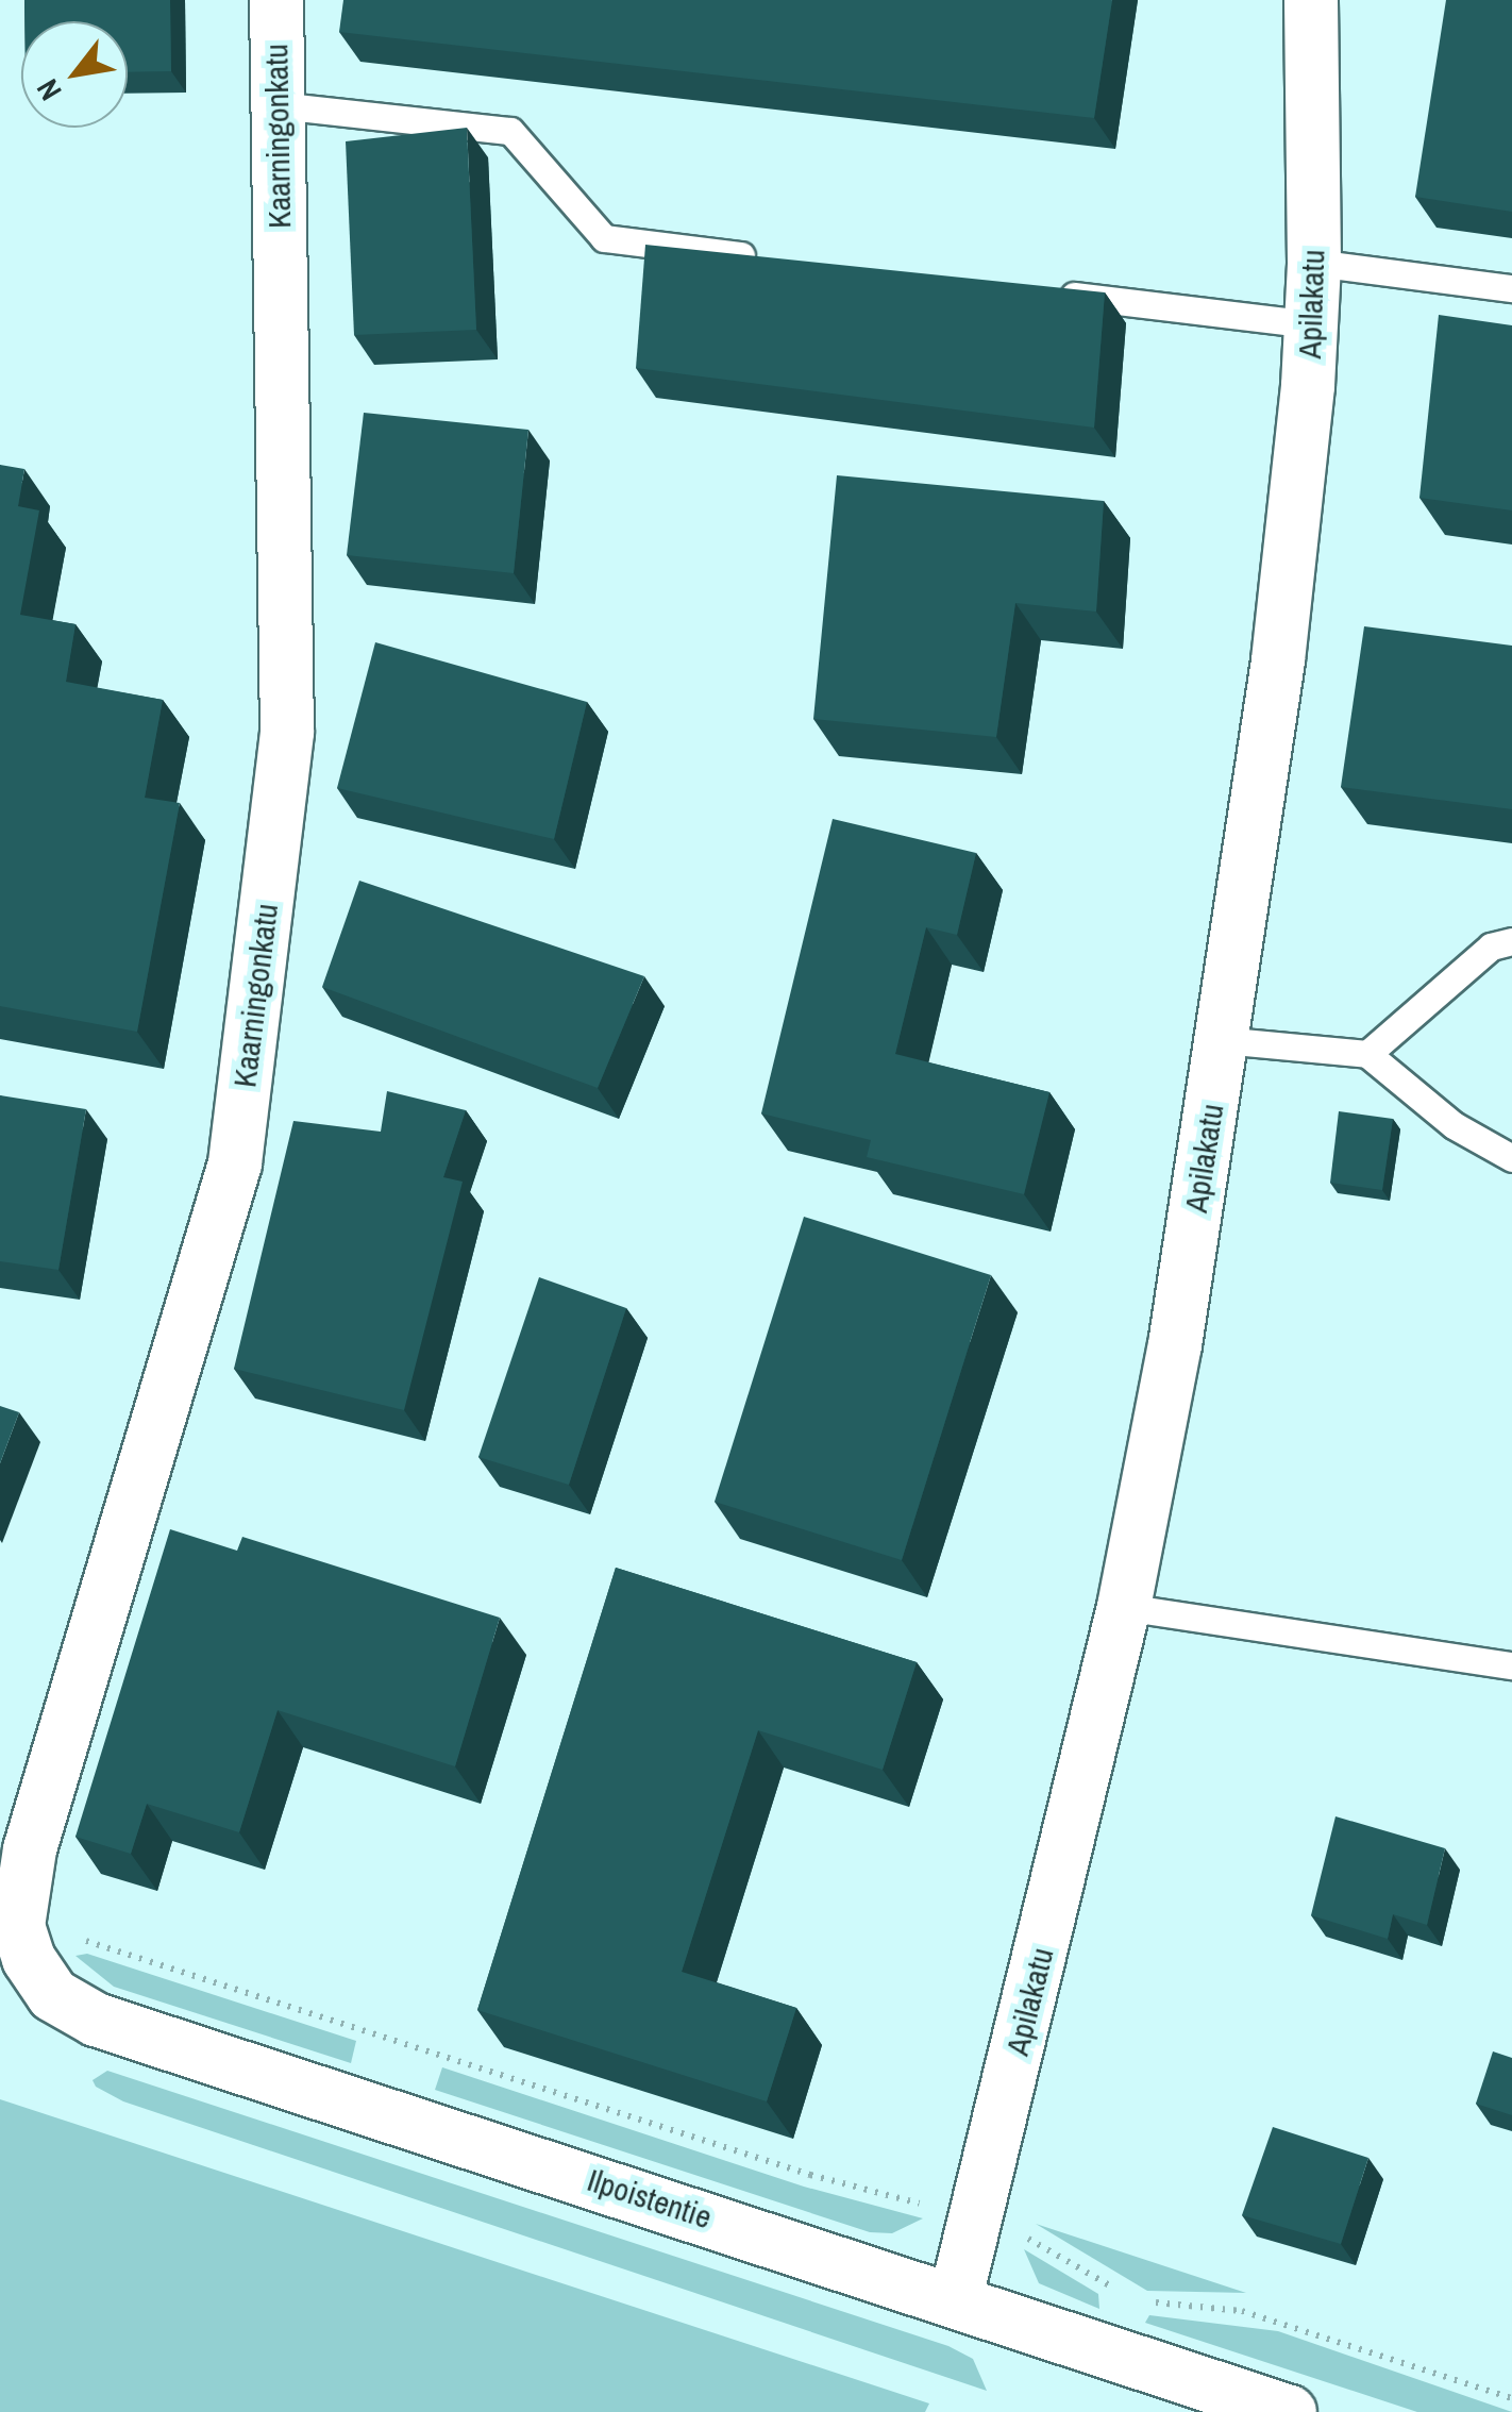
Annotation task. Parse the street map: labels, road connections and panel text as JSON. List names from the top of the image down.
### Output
{
  "streets": {
    "street": ["Kaarningonkatu", "Apilakatu", "Ilpoistentie"]
  },
  "crossings": [
    ["Kaarningonkatu", "Ilpoistentie"],
    ["Apilakatu", "Ilpoistentie"]
  ],
  "north": "bottom left"
}
